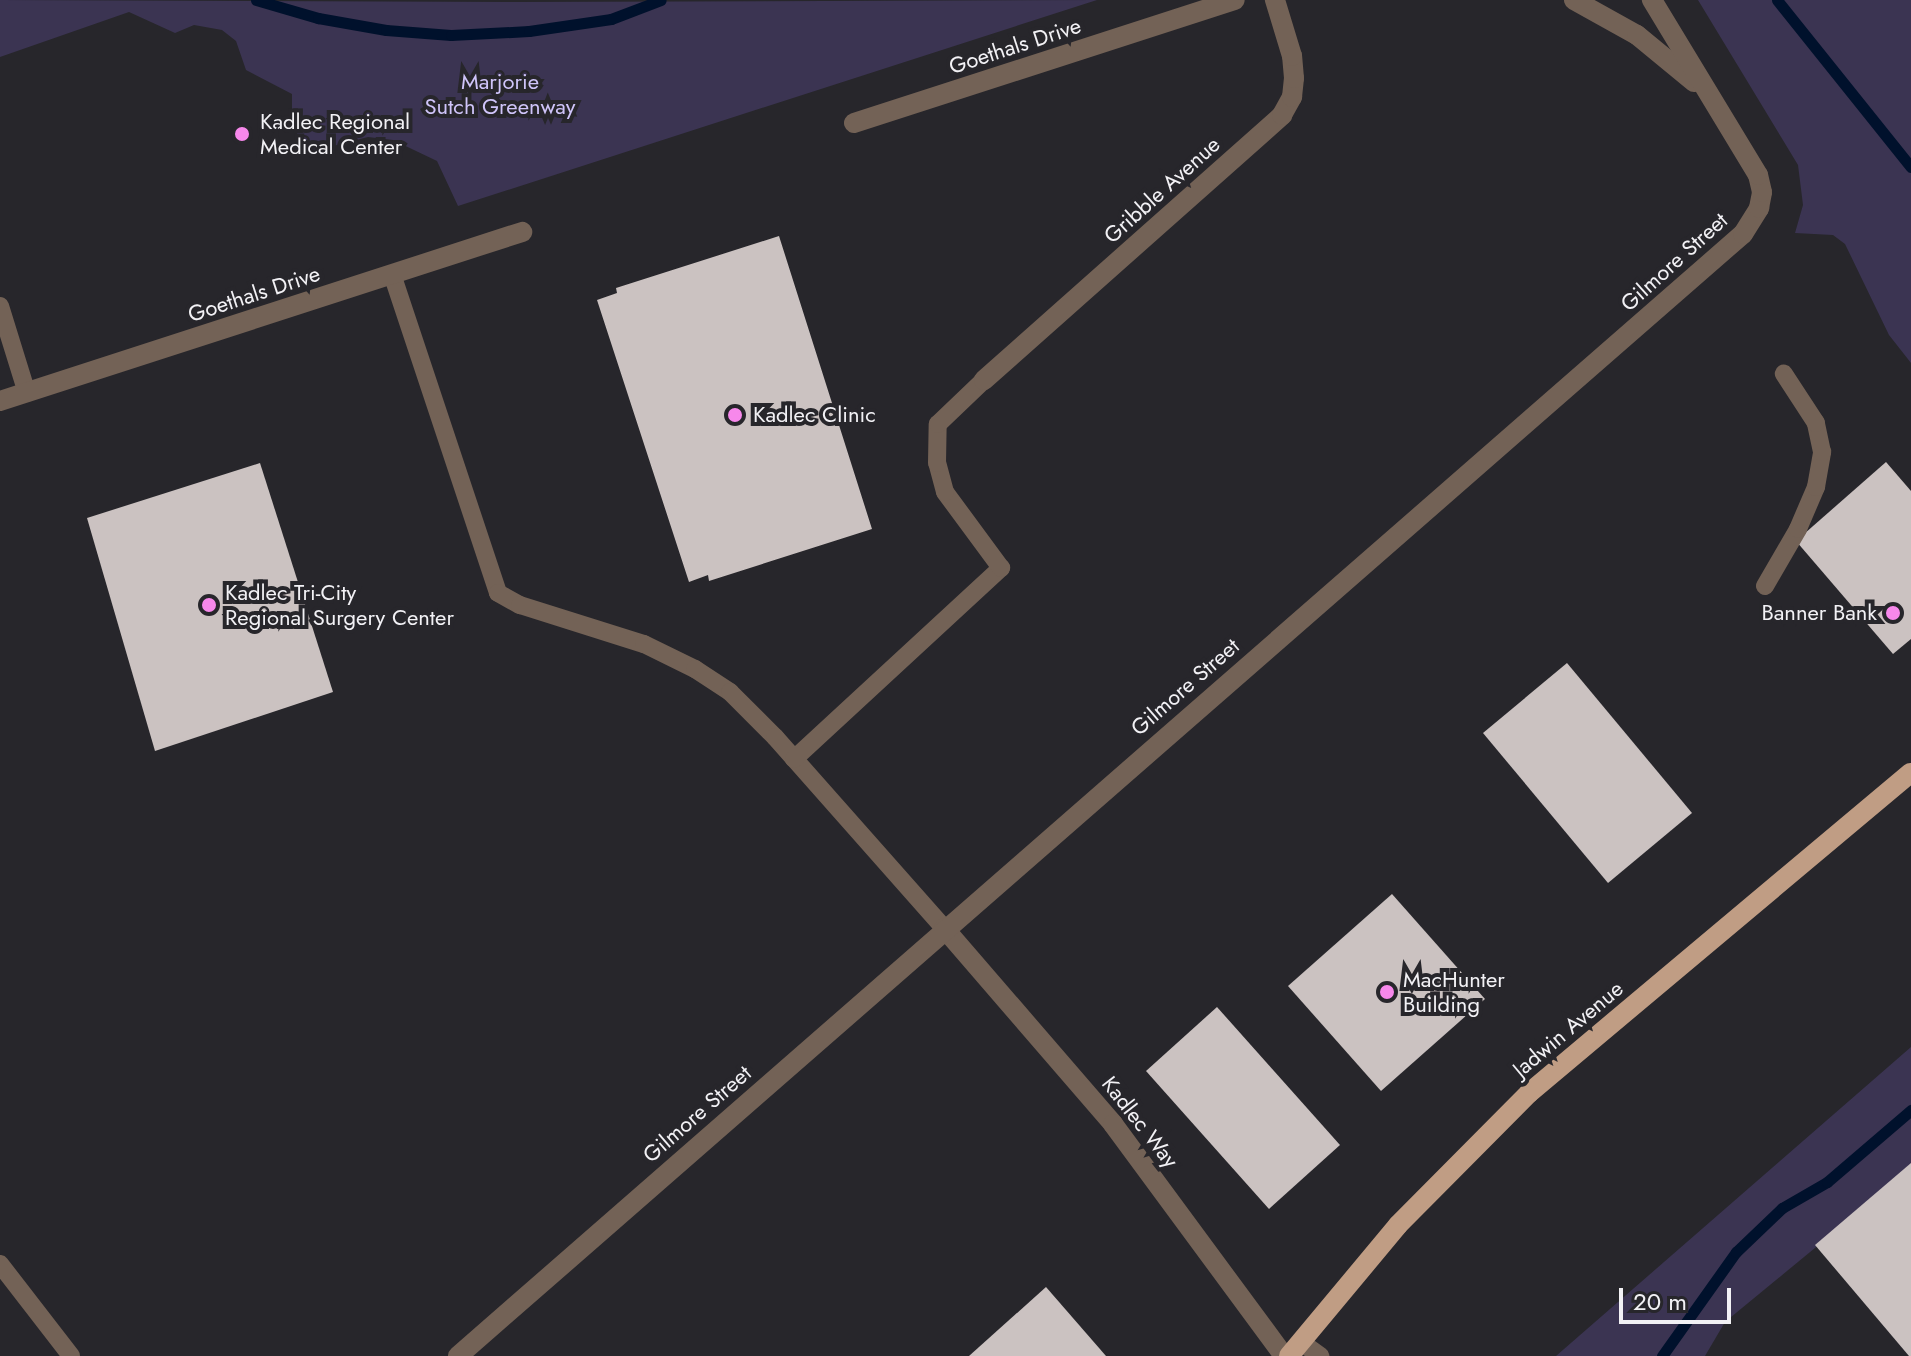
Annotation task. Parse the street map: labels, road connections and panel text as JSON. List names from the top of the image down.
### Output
{
  "streets": {
    "main road": ["Jadwin Avenue"],
    "street": [
      "Goethals Drive",
      "Gribble Avenue",
      "Gilmore Street",
      "Kadlec Way"
    ]
  },
  "crossings": [
    ["Gilmore Street", "Kadlec Way"],
    ["Jadwin Avenue", "Kadlec Way"]
  ],
  "parks": ["Marjorie Sutch Greenway"],
  "places": [
    "Kadlec Regional Medical Center",
    "Kadlec Clinic",
    "Kadlec Tri-City Regional Surgery Center",
    "Banner Bank",
    "MacHunter Building"
  ],
  "scale_bar": "20 m"
}
